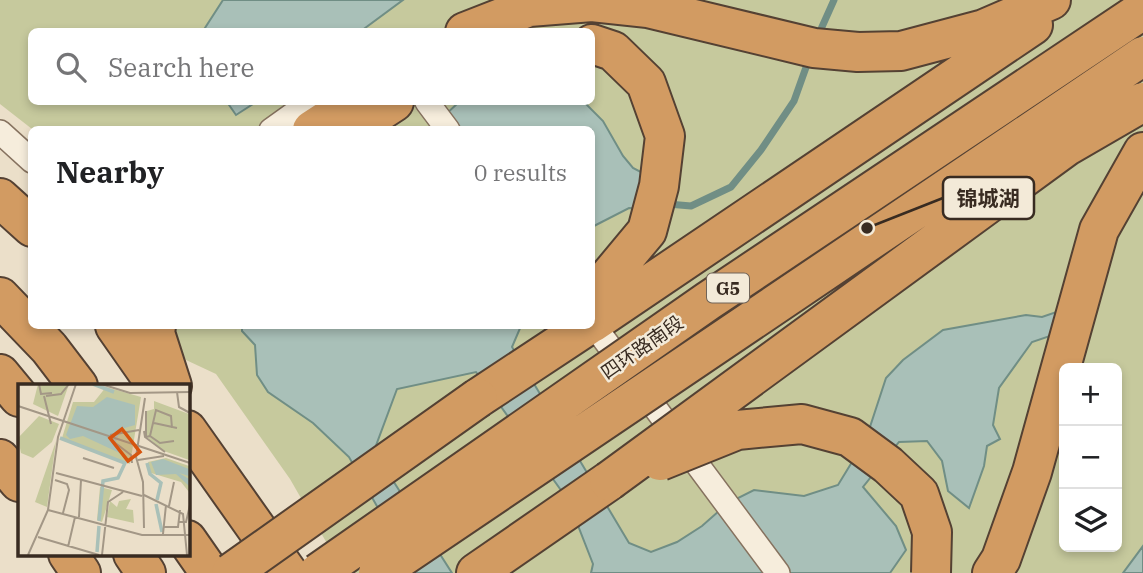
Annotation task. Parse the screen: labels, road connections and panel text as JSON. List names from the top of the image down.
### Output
{
  "streets": {
    "highway": ["G5", "四环路南段"]
  },
  "places": ["锦城湖"],
  "page": {
    "search": "Search here",
    "heading": ["Nearby", "0 results"],
    "map_buttons": ["+", "−"]
  }
}
